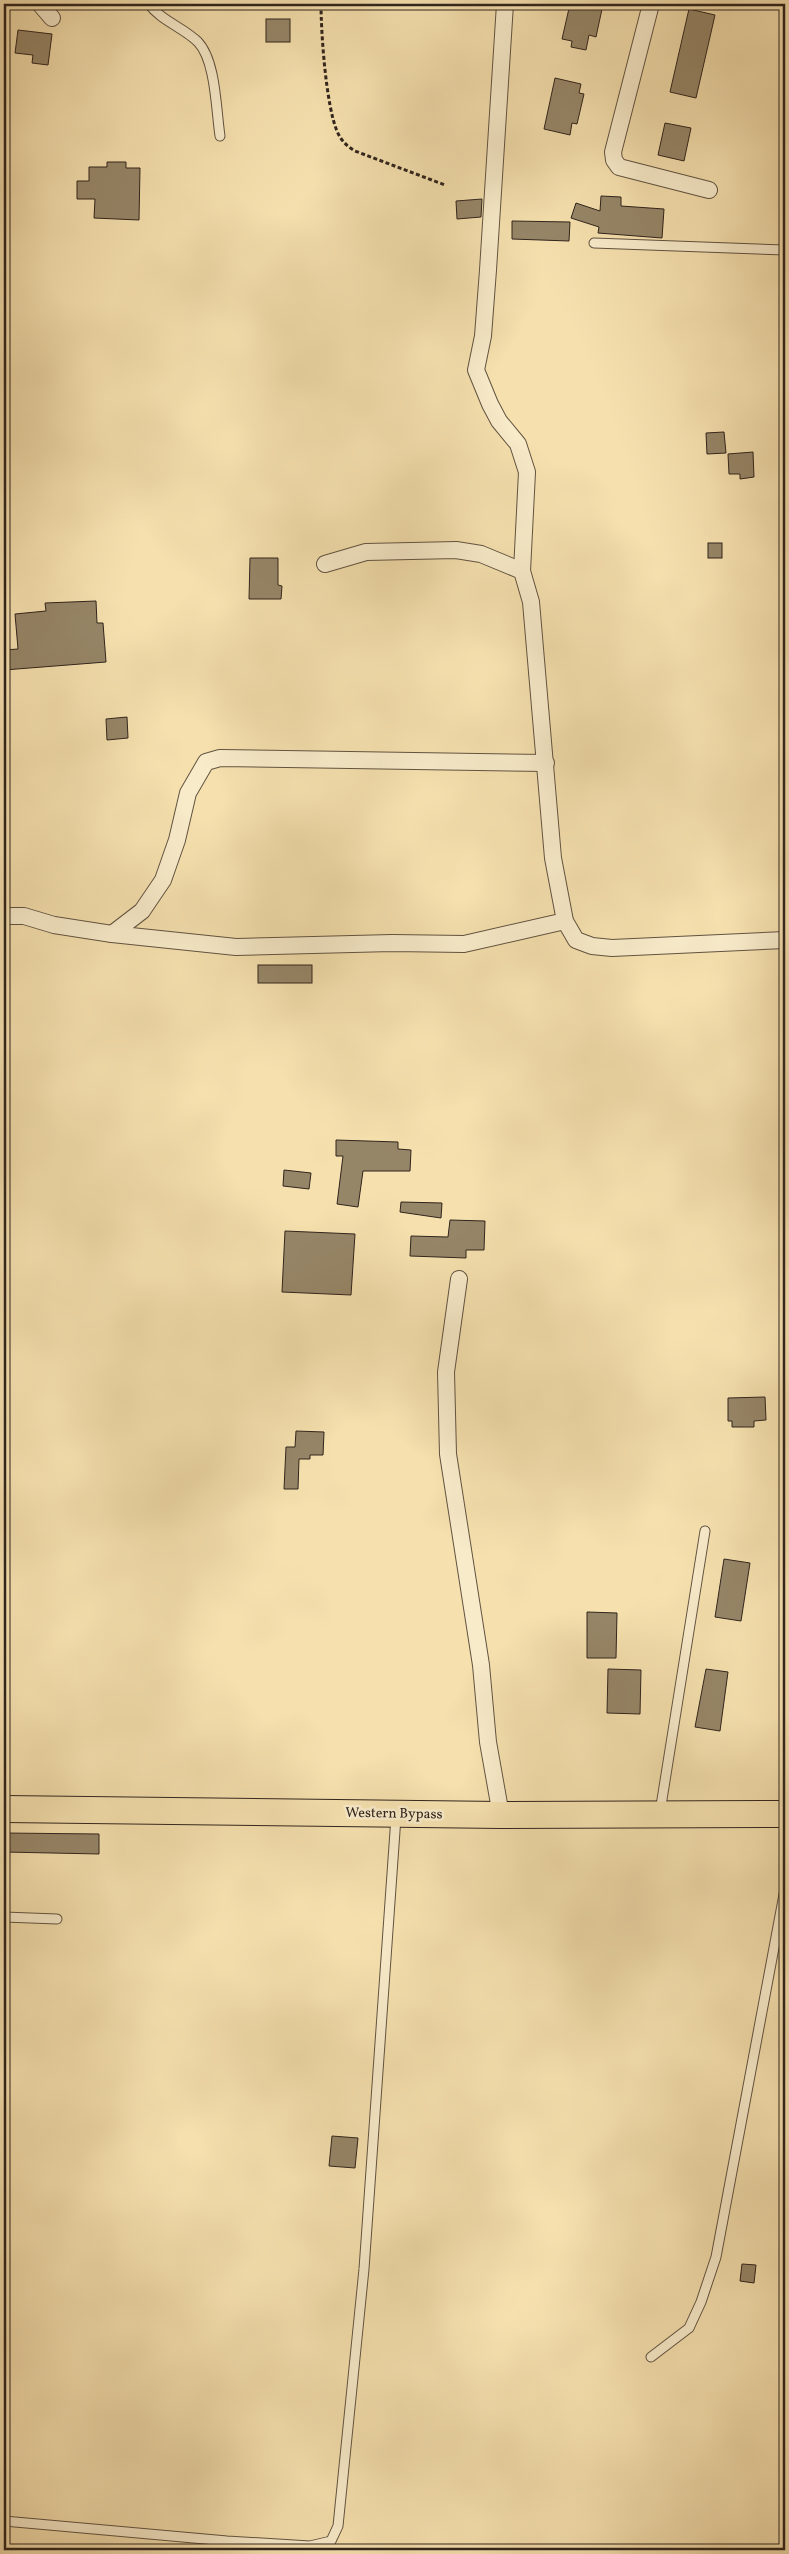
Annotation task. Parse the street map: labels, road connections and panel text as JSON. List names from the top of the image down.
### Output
{
  "streets": {
    "main road": ["Western Bypass"]
  }
}
